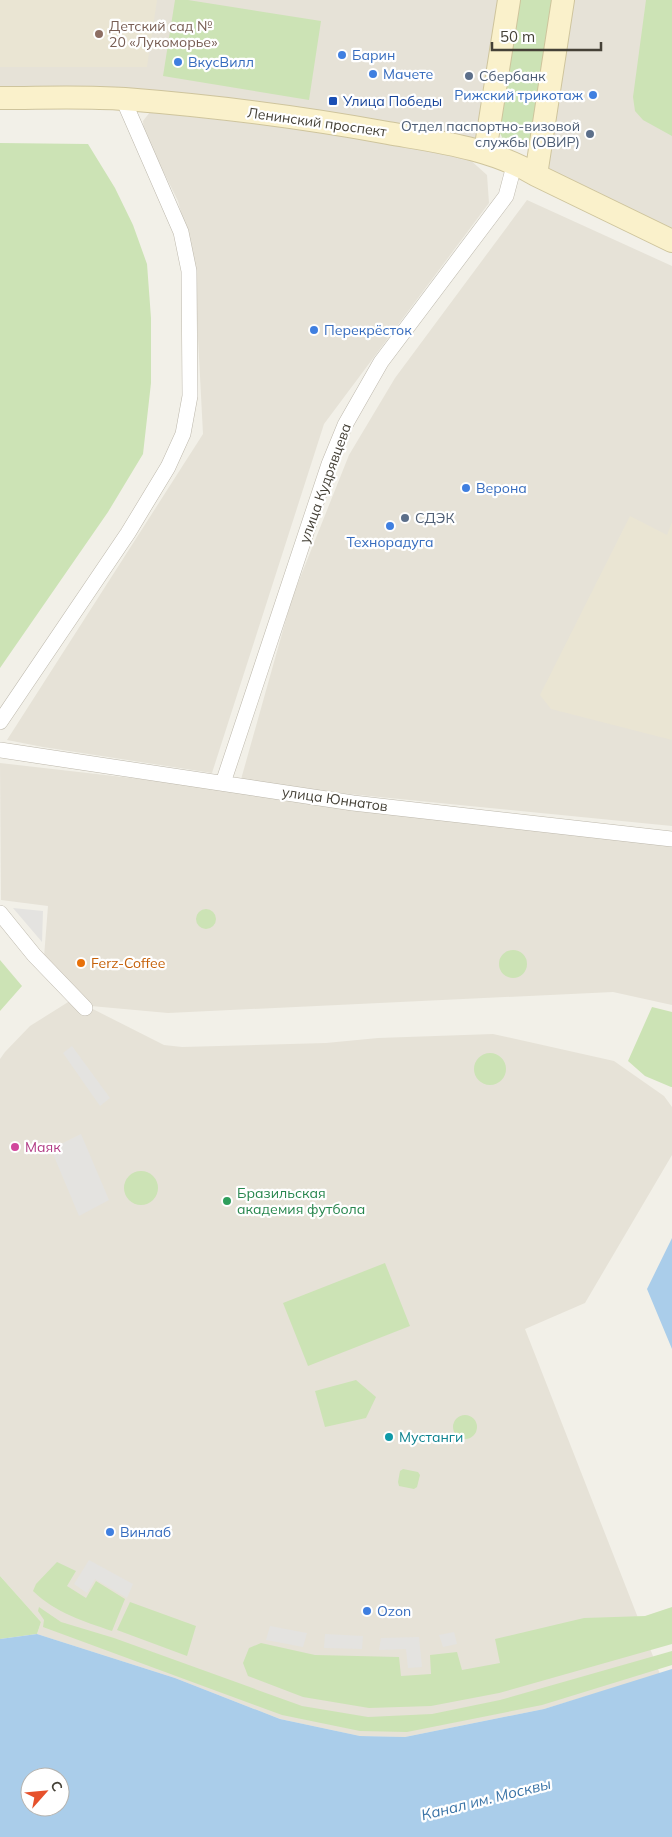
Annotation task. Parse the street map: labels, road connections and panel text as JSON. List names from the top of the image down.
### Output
{
  "streets": {
    "main road": ["Ленинский проспект"],
    "street": ["улица Кудрявцева", "улица Юннатов"]
  },
  "crossings": [
    ["Ленинский проспект", "улица Кудрявцева"],
    ["улица Кудрявцева", "улица Юннатов"]
  ],
  "water": ["Канал им. Москвы"],
  "places": {
    "other": [
      "Детский сад № 20 «Лукоморье»",
      "Барин",
      "ВкусВилл",
      "Мачете",
      "Сбербанк",
      "Рижский трикотаж",
      "Отдел паспортно-визовой службы (ОВИР)",
      "Перекрёсток",
      "Верона",
      "СДЭК",
      "Технорадуга",
      "Ferz-Coffee",
      "Маяк",
      "Бразильская академия футбола",
      "Мустанги",
      "Винлаб",
      "Ozon"
    ],
    "transit": ["Улица Победы"]
  },
  "scale_bar": "50 m",
  "north": "top right"
}
